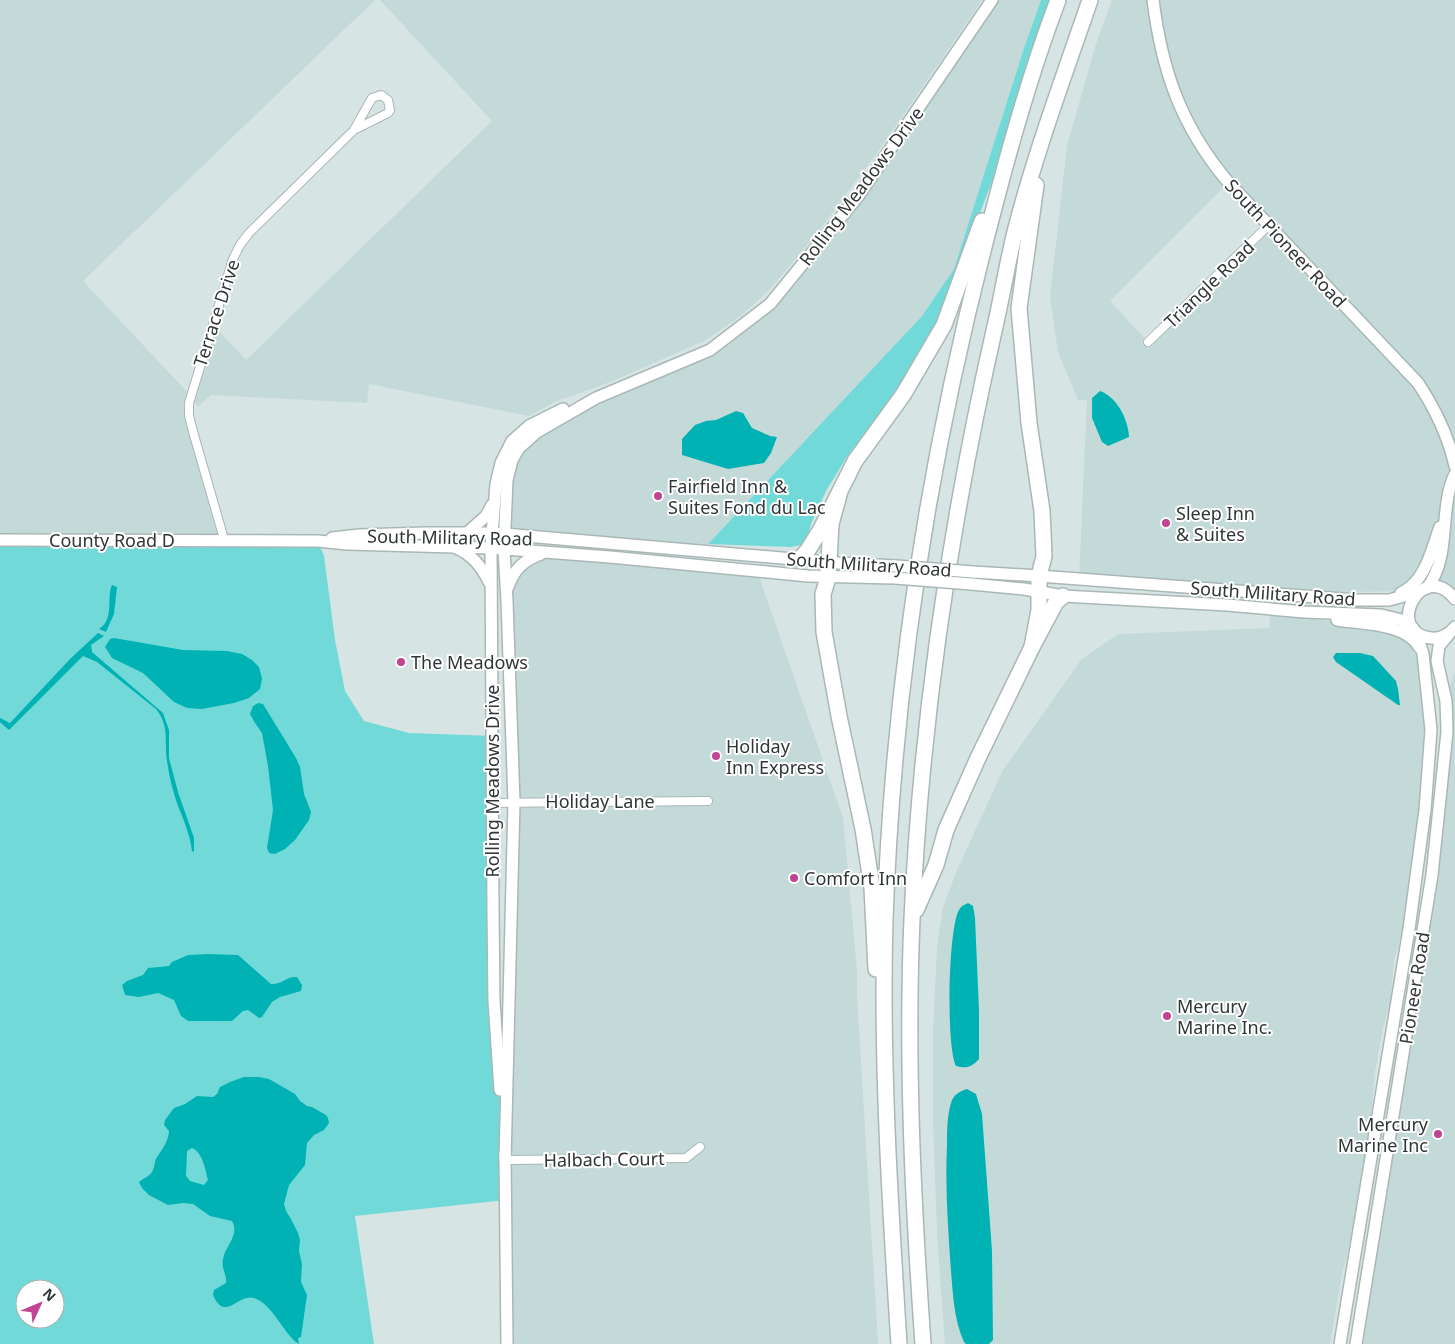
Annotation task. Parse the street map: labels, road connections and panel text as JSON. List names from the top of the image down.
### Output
{
  "streets": {
    "main road": [
      "Rolling Meadows Drive",
      "South Pioneer Road",
      "South Military Road",
      "County Road D",
      "Pioneer Road"
    ],
    "street": [
      "Triangle Road",
      "Terrace Drive",
      "Holiday Lane",
      "Halbach Court"
    ]
  },
  "crossings": [
    ["Rolling Meadows Drive", "South Military Road"],
    ["Rolling Meadows Drive", "Holiday Lane"],
    ["Rolling Meadows Drive", "Halbach Court"],
    ["South Pioneer Road", "Triangle Road"],
    ["Terrace Drive", "South Military Road"],
    ["Terrace Drive", "County Road D"],
    ["South Military Road", "County Road D"],
    ["South Military Road", "Pioneer Road"]
  ],
  "places": [
    "Fairfield Inn & Suites Fond du Lac",
    "Sleep Inn & Suites",
    "The Meadows",
    "Holiday Inn Express",
    "Comfort Inn",
    "Mercury Marine Inc.",
    "Mercury Marine Inc"
  ],
  "north": "top right"
}
